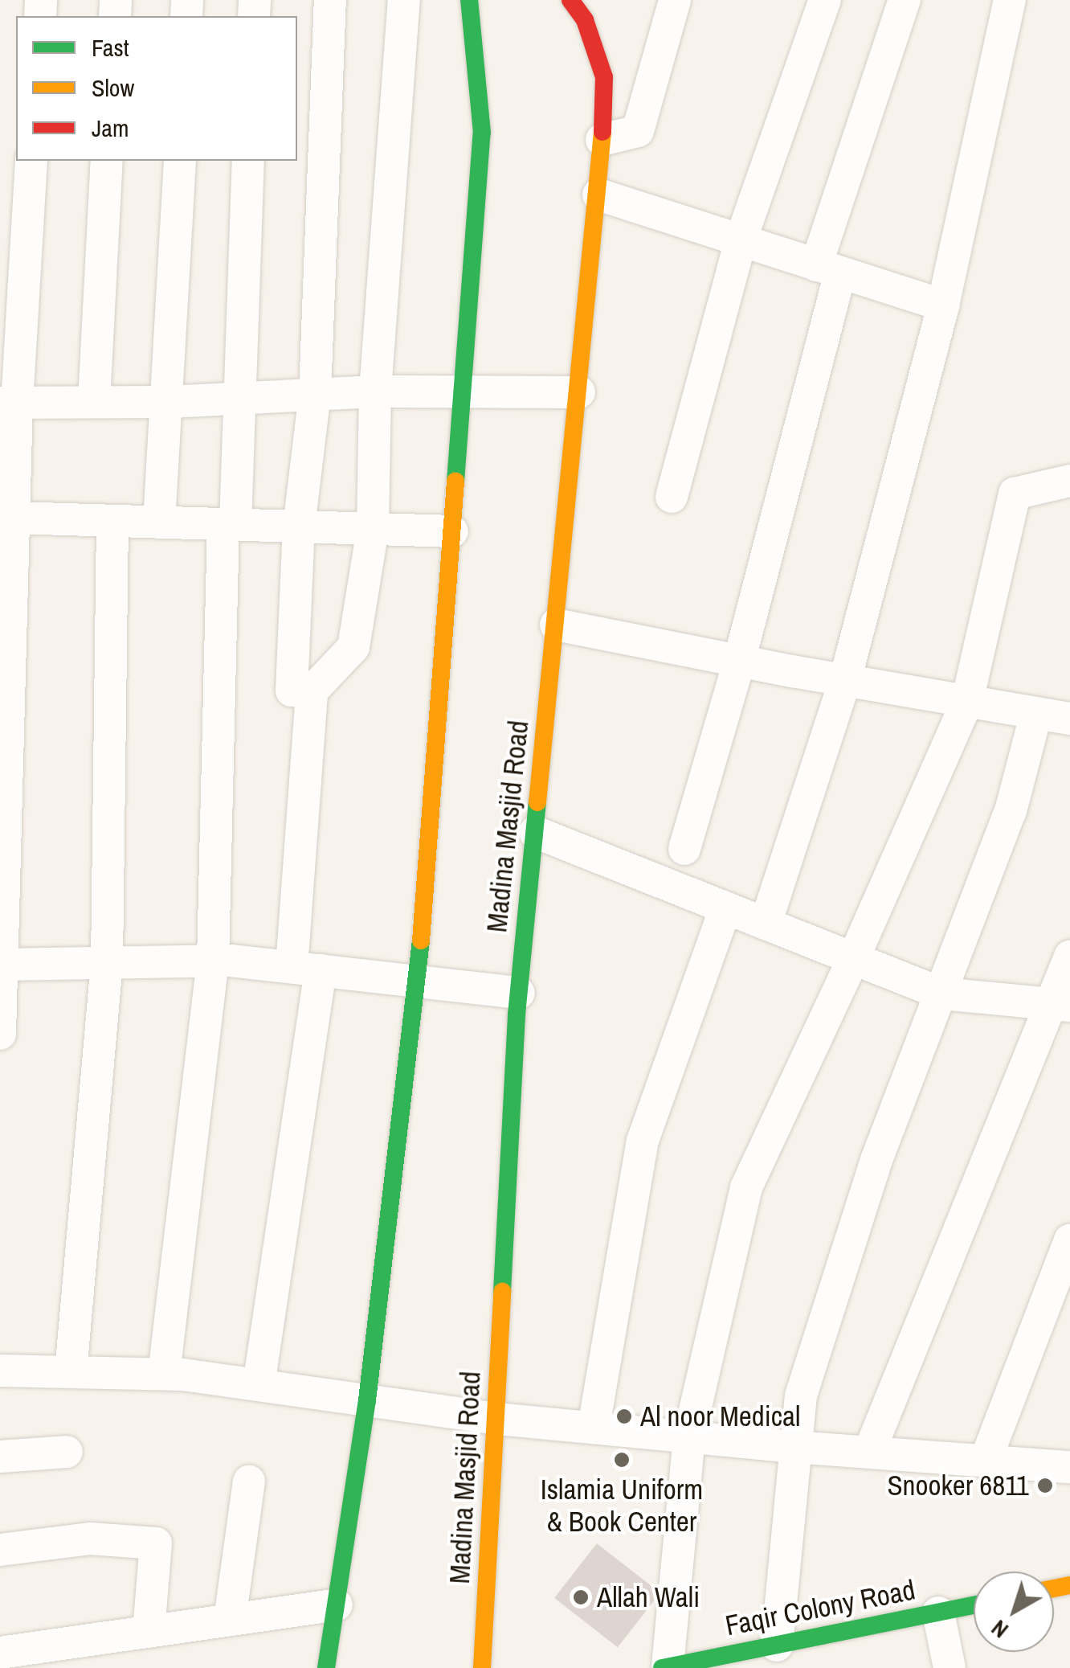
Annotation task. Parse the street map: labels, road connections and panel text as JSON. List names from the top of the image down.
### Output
{
  "streets": {
    "street": ["Madina Masjid Road", "Faqir Colony Road"]
  },
  "places": [
    "Al noor Medical",
    "Islamia Uniform & Book Center",
    "Snooker 6811",
    "Allah Wali"
  ],
  "legend": ["Fast", "Slow", "Jam"],
  "north": "bottom left"
}
